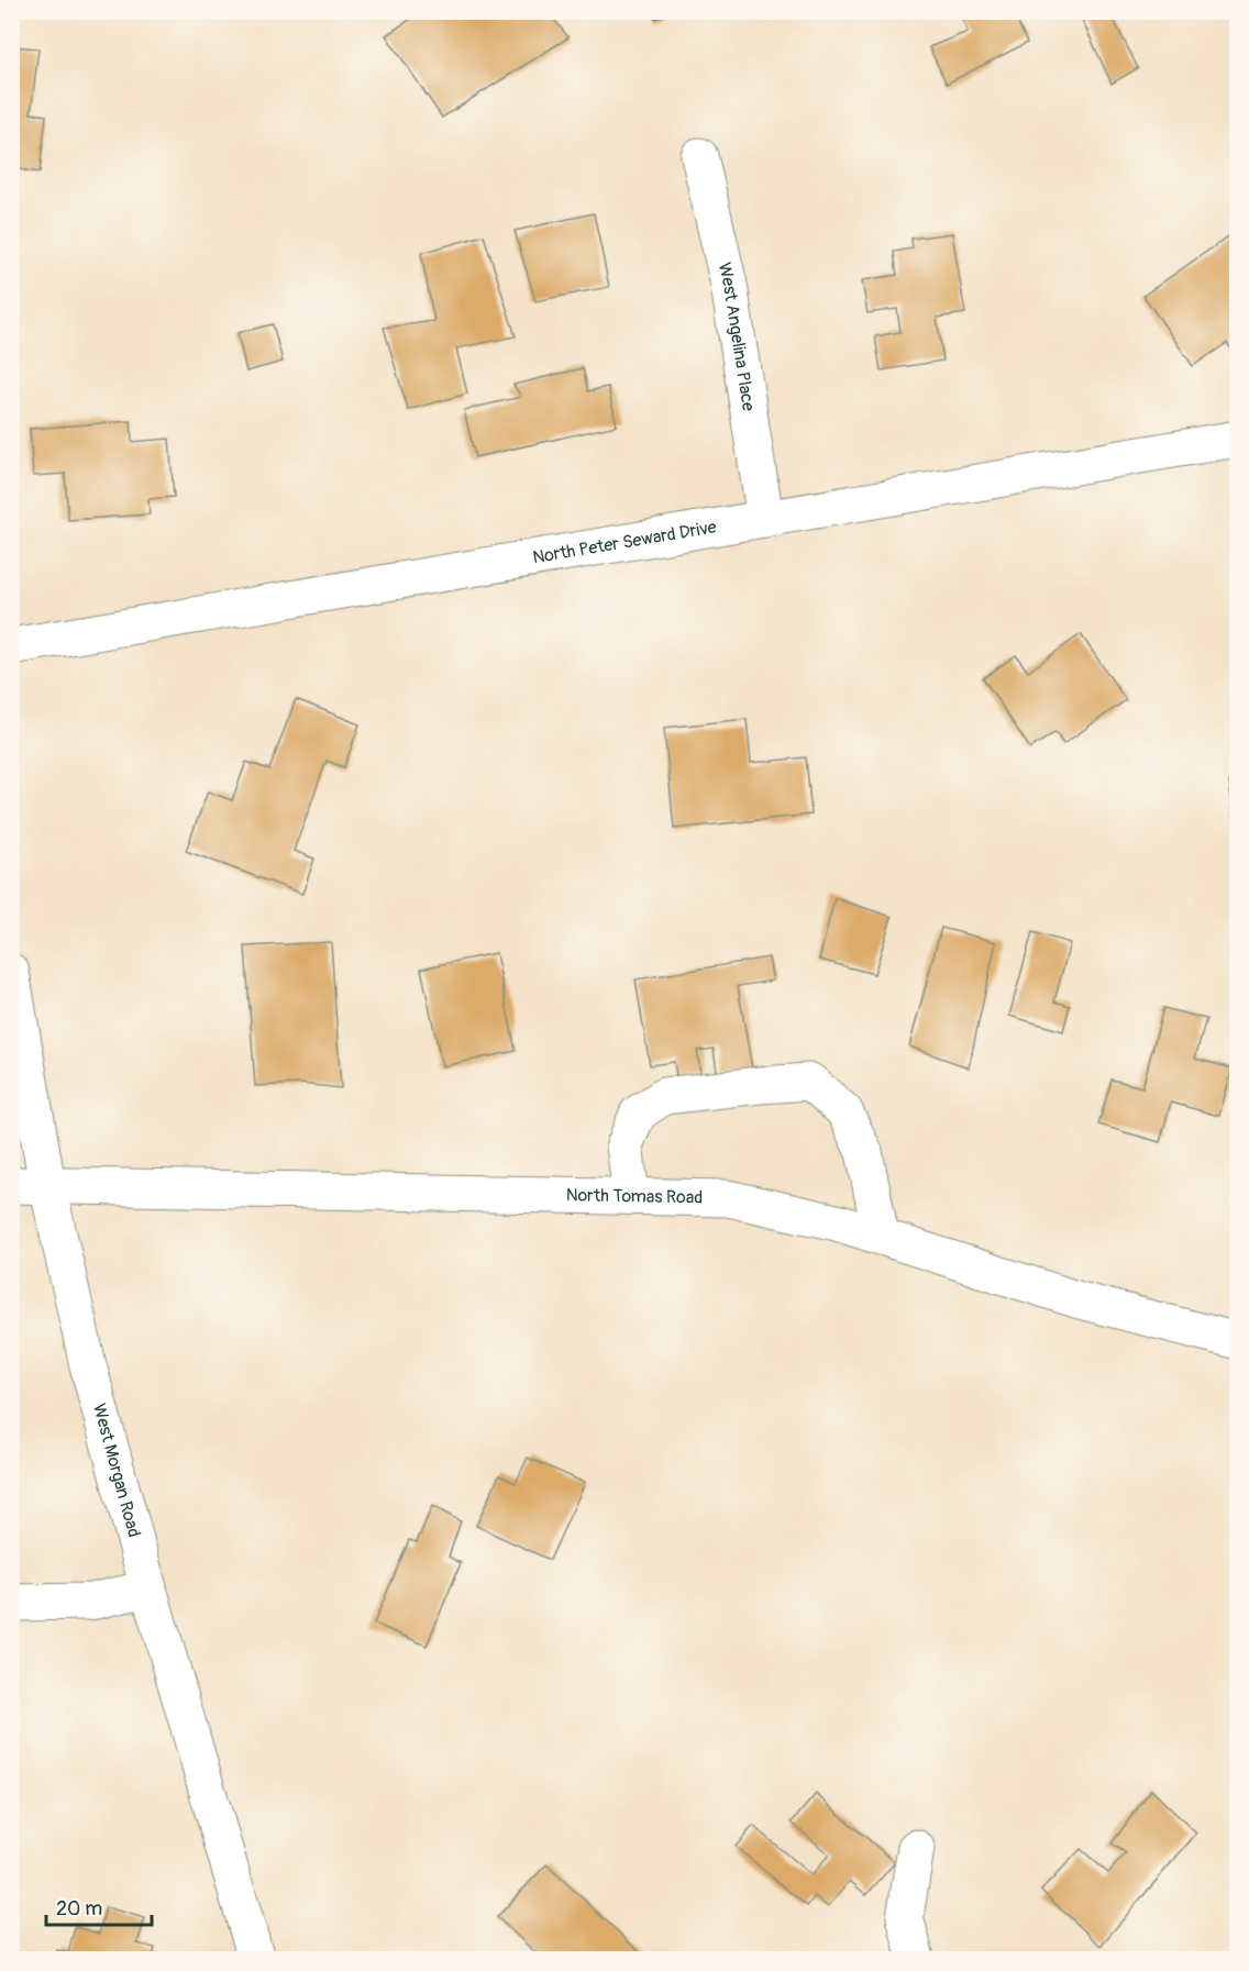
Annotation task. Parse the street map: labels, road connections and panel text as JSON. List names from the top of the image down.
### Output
{
  "streets": {
    "street": [
      "West Angelina Place",
      "North Peter Seward Drive",
      "North Tomas Road",
      "West Morgan Road"
    ]
  },
  "crossings": [
    ["West Angelina Place", "North Peter Seward Drive"],
    ["North Tomas Road", "West Morgan Road"]
  ],
  "scale_bar": "20 m"
}
